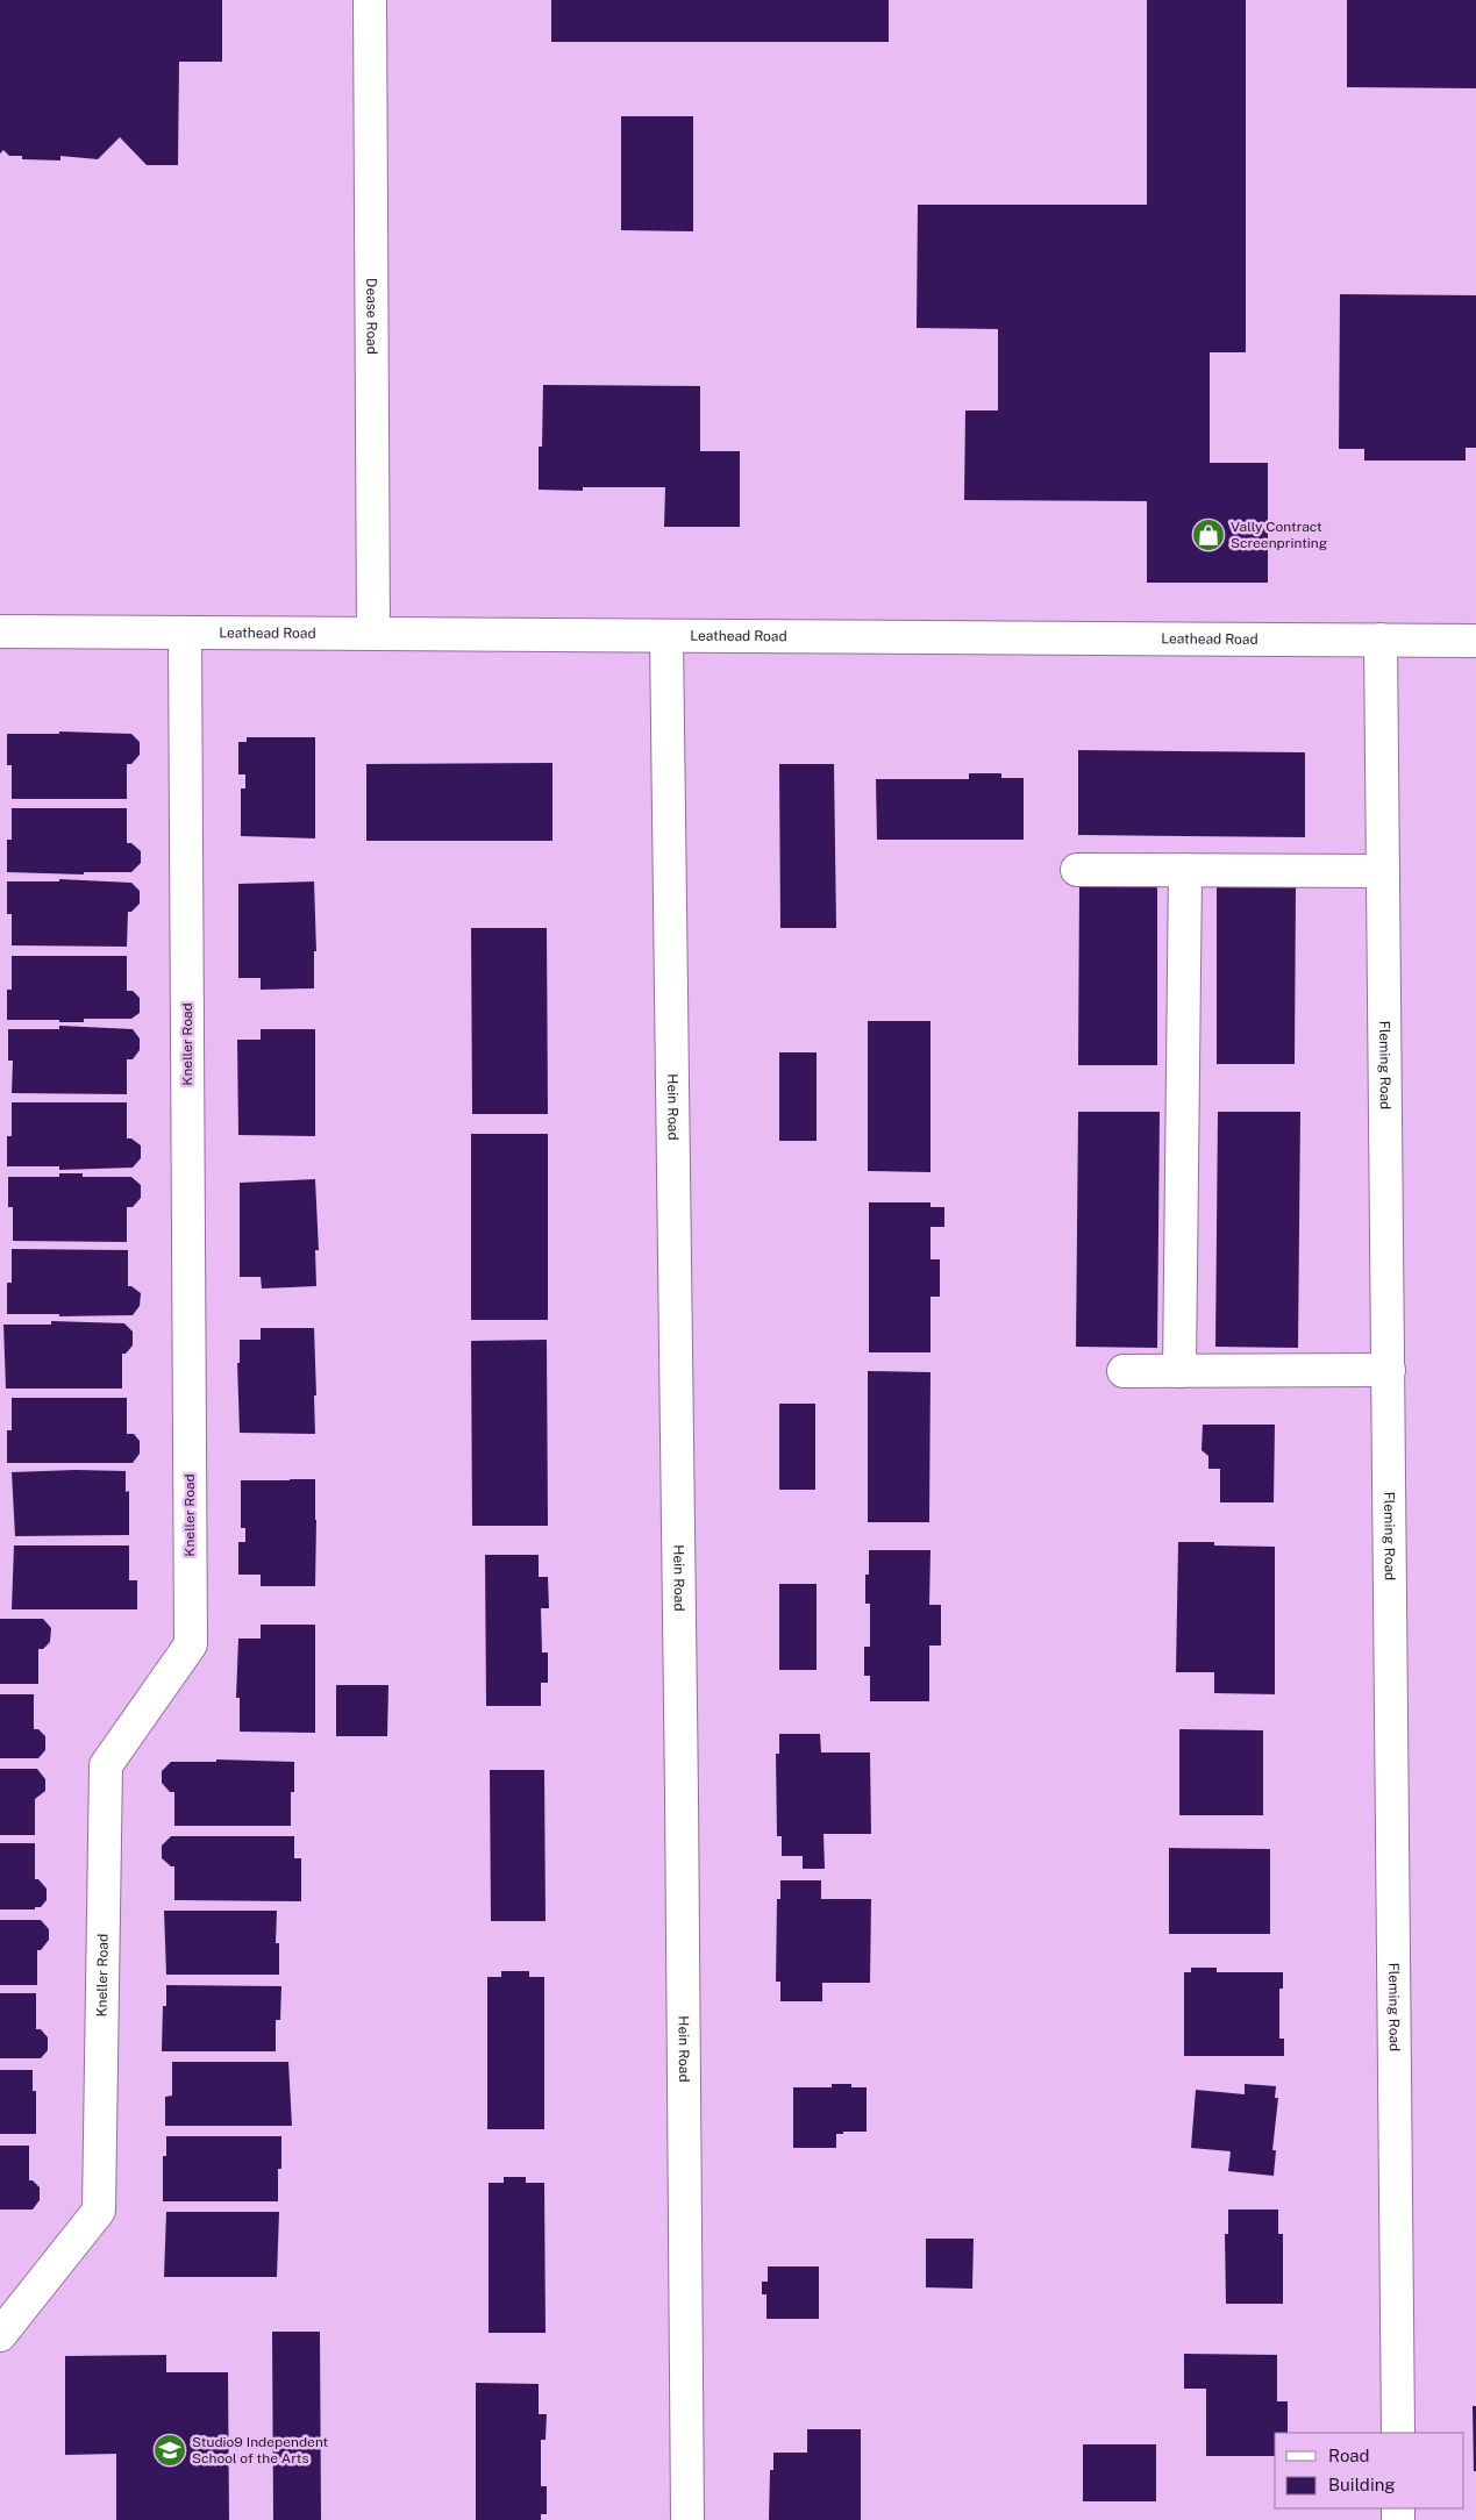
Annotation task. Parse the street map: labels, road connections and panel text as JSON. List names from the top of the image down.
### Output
{
  "streets": {
    "street": [
      "Dease Road",
      "Leathead Road",
      "Kneller Road",
      "Fleming Road",
      "Hein Road"
    ]
  },
  "crossings": [
    ["Dease Road", "Leathead Road"],
    ["Leathead Road", "Kneller Road"],
    ["Leathead Road", "Fleming Road"],
    ["Leathead Road", "Hein Road"]
  ],
  "places": {
    "shop": ["Vally Contract Screenprinting"],
    "school or university": ["Studio9 Independent School of the Arts"]
  },
  "legend": ["Road", "Building"]
}
